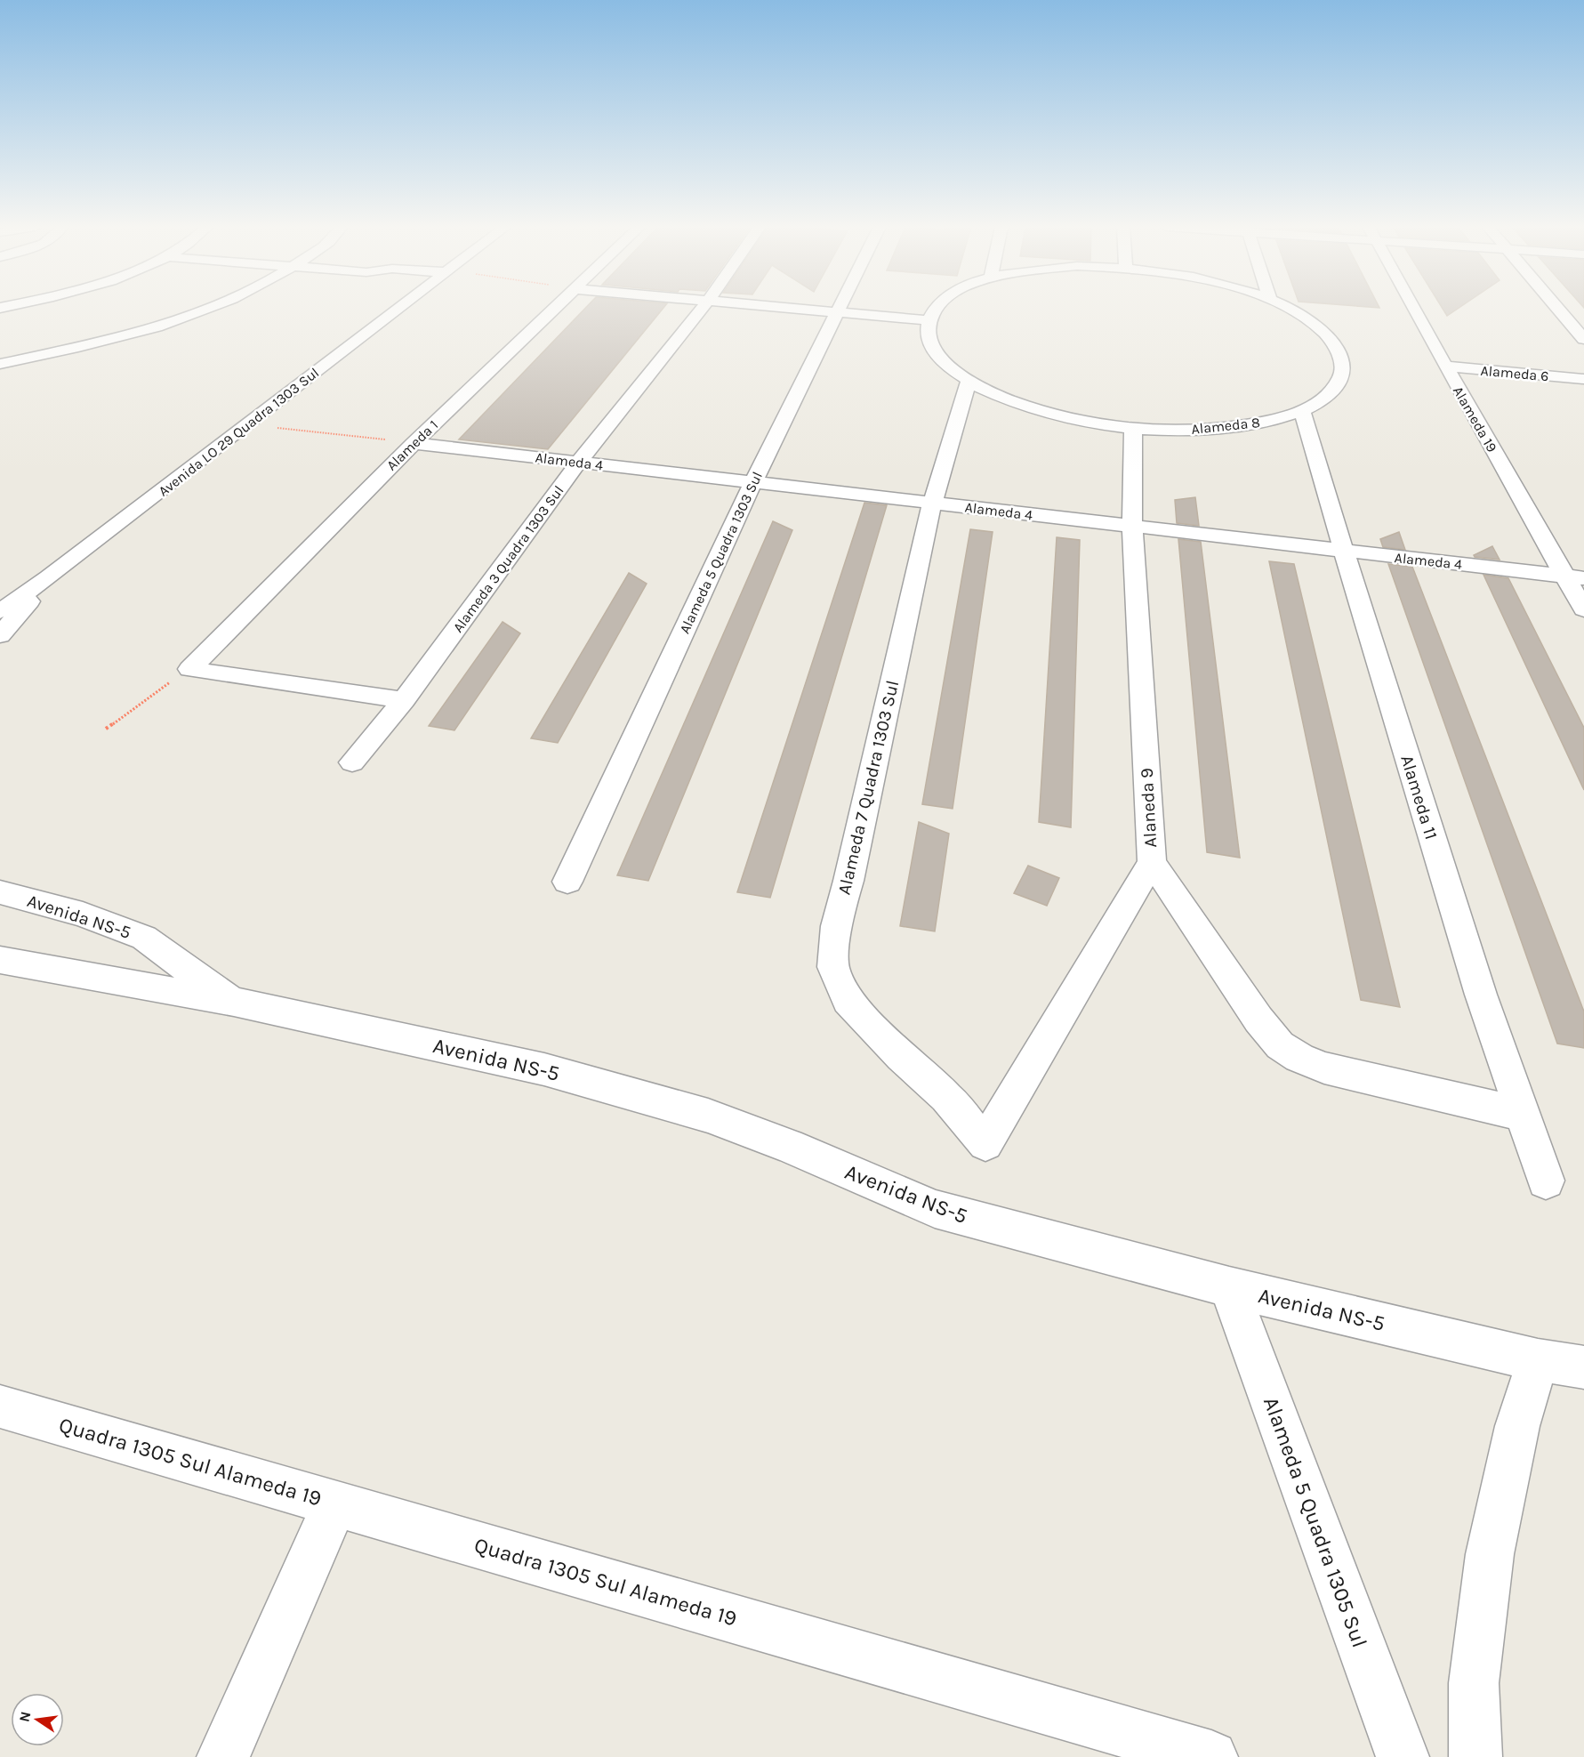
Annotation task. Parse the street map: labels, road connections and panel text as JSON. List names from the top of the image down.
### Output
{
  "streets": {
    "street": [
      "Alameda 6",
      "Alameda 19",
      "Alameda 8",
      "Avenida LO 29 Quadra 1303 Sul",
      "Alameda 1",
      "Alameda 4",
      "Alameda 5 Quadra 1303 Sul",
      "Alameda 3 Quadra 1303 Sul",
      "Alameda 7 Quadra 1303 Sul",
      "Alameda 11",
      "Alaneda 9",
      "Avenida NS-5",
      "Quadra 1305 Sul Alameda 19",
      "Alameda 5 Quadra 1305 Sul"
    ]
  },
  "crossings": [
    ["Alameda 6", "Alameda 19"],
    ["Alameda 19", "Alameda 4"],
    ["Alameda 8", "Alameda 7 Quadra 1303 Sul"],
    ["Alameda 8", "Alameda 11"],
    ["Alameda 8", "Alaneda 9"],
    ["Alameda 1", "Alameda 4"],
    ["Alameda 4", "Alameda 5 Quadra 1303 Sul"],
    ["Alameda 4", "Alameda 3 Quadra 1303 Sul"],
    ["Alameda 4", "Alameda 7 Quadra 1303 Sul"],
    ["Alameda 4", "Alameda 11"],
    ["Alameda 4", "Alaneda 9"],
    ["Alameda 7 Quadra 1303 Sul", "Alaneda 9"],
    ["Avenida NS-5", "Alameda 5 Quadra 1305 Sul"]
  ],
  "north": "left"
}
